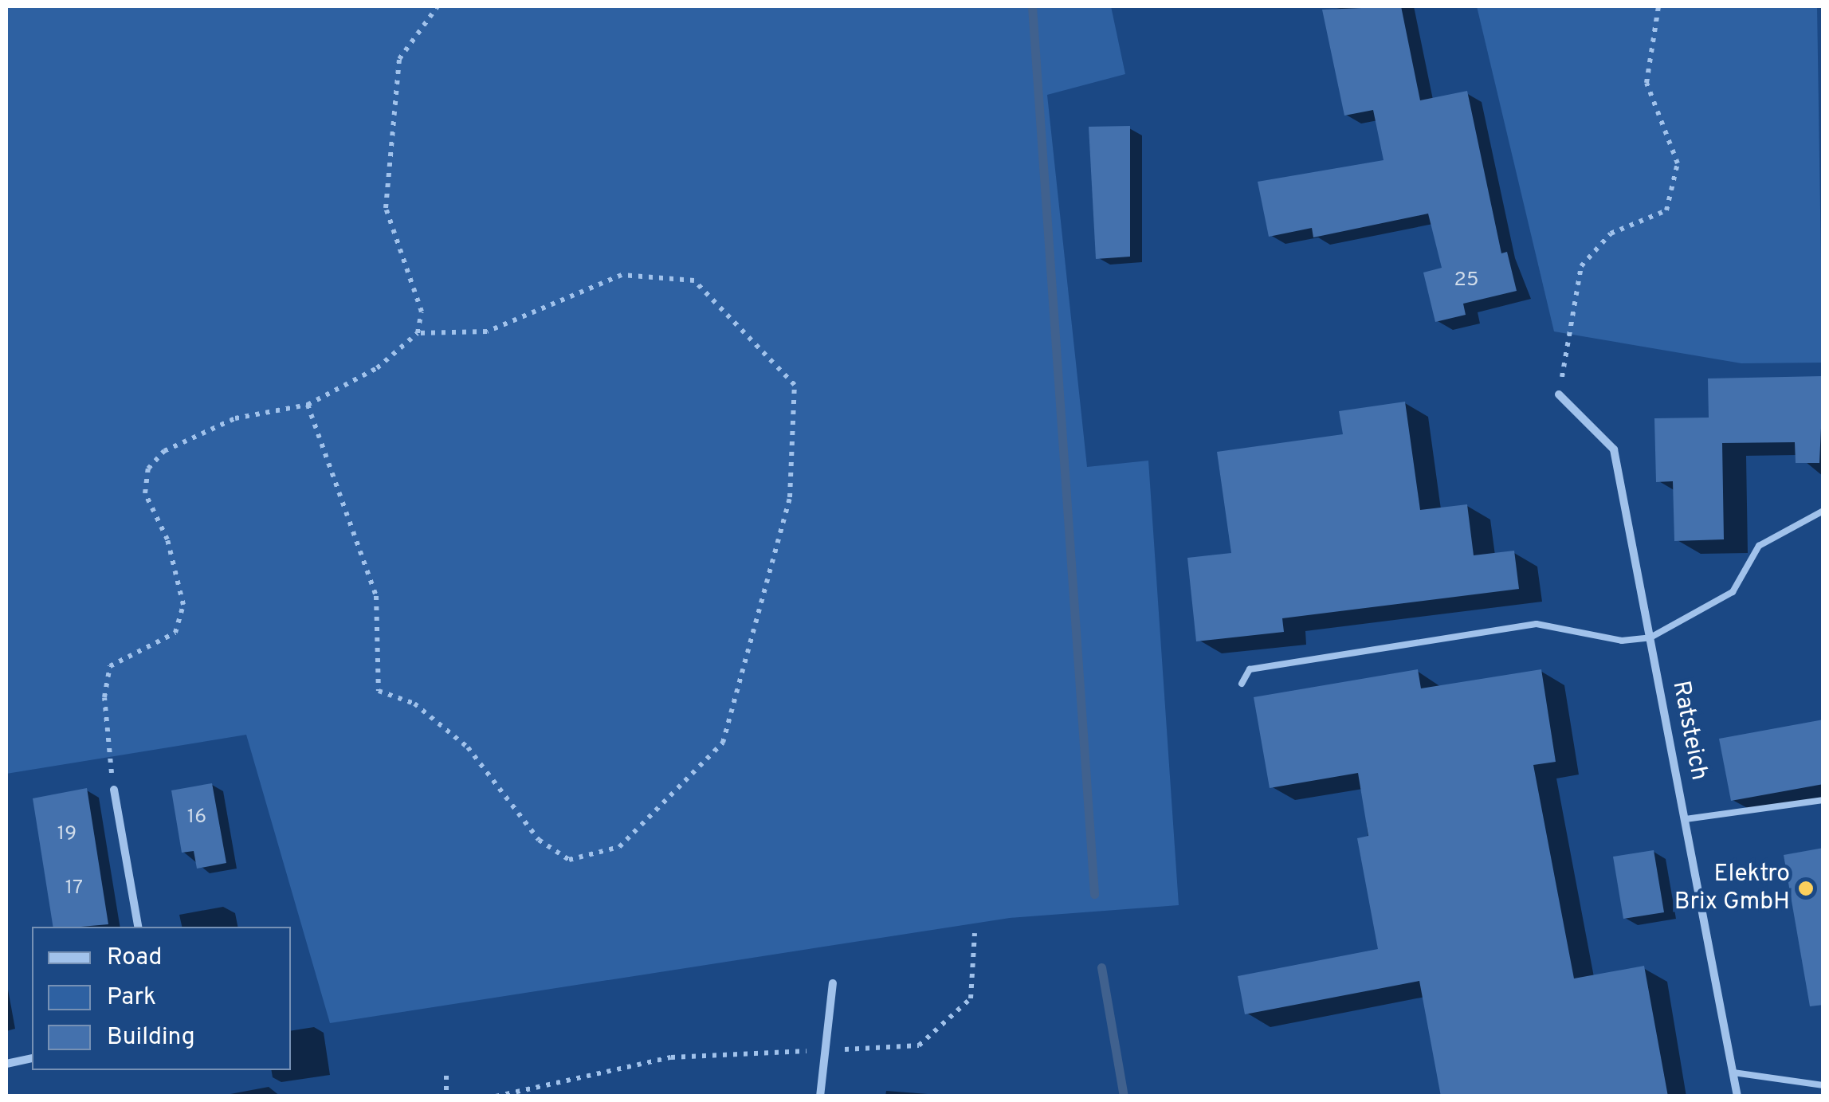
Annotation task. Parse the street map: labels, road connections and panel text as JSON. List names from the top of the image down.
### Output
{
  "streets": {
    "street": ["Ratsteich"]
  },
  "places": ["Elektro Brix GmbH"],
  "house_numbers": [
    "25",
    "16",
    "19",
    "17"
  ],
  "legend": ["Road", "Park", "Building"]
}
